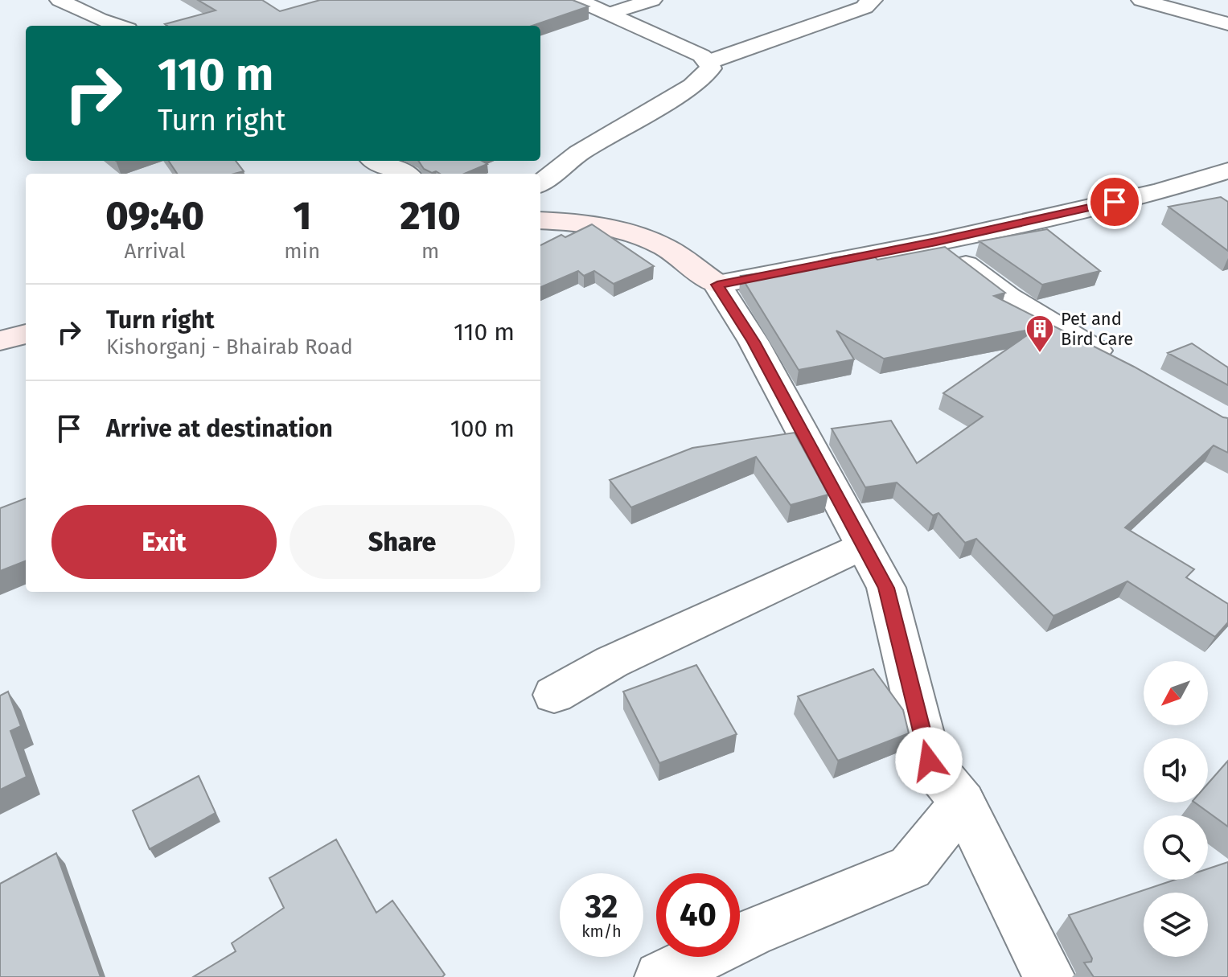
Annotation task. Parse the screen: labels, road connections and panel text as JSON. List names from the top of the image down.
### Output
{
  "places": {
    "building": ["Pet and Bird Care"]
  },
  "north": "bottom left",
  "page": {
    "turn": ["110 m", "Turn right"],
    "eta": [
      "09:40",
      "Arrival",
      "1",
      "min",
      "210",
      "m"
    ],
    "list": [
      {
        "name": "Turn right",
        "note": "Kishorganj - Bhairab Road",
        "value": "110 m"
      },
      {
        "name": "Arrive at destination",
        "value": "100 m"
      }
    ],
    "buttons": ["Exit", "Share"],
    "speed": "32 km/h",
    "limit": "40"
  }
}
